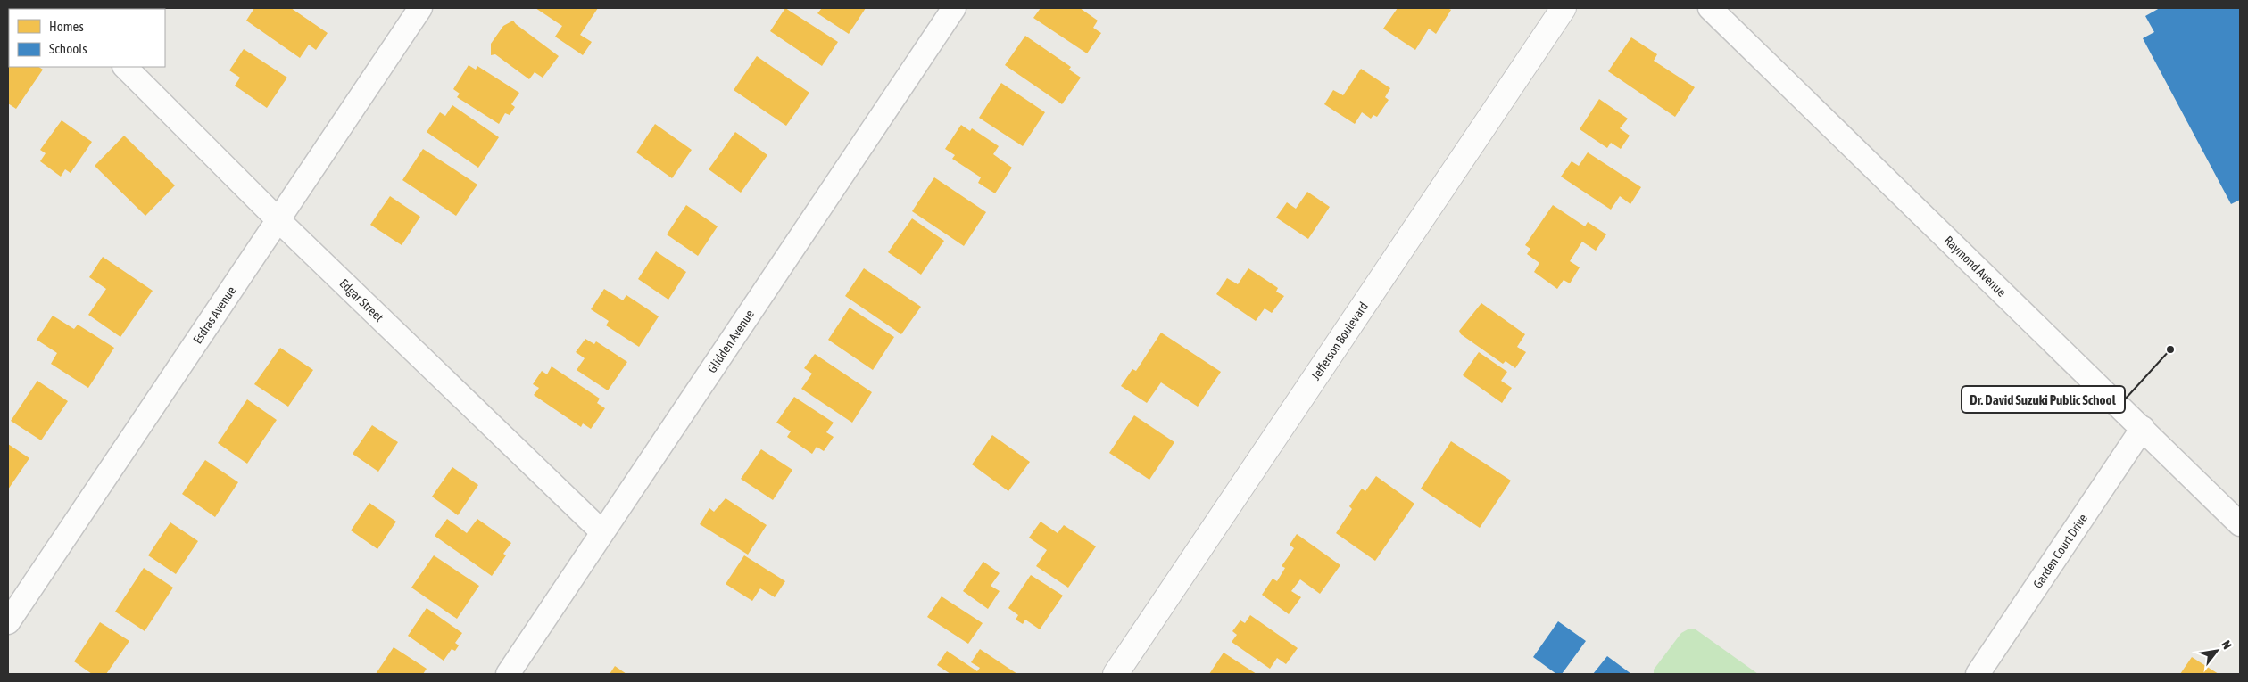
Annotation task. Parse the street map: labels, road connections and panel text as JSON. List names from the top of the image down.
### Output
{
  "streets": {
    "street": [
      "Raymond Avenue",
      "Edgar Street",
      "Esdras Avenue",
      "Glidden Avenue",
      "Jefferson Boulevard",
      "Garden Court Drive"
    ]
  },
  "crossings": [
    ["Raymond Avenue", "Garden Court Drive"],
    ["Edgar Street", "Esdras Avenue"],
    ["Edgar Street", "Glidden Avenue"]
  ],
  "places": ["Dr. David Suzuki Public School"],
  "legend": ["Homes", "Schools"],
  "north": "top right"
}
